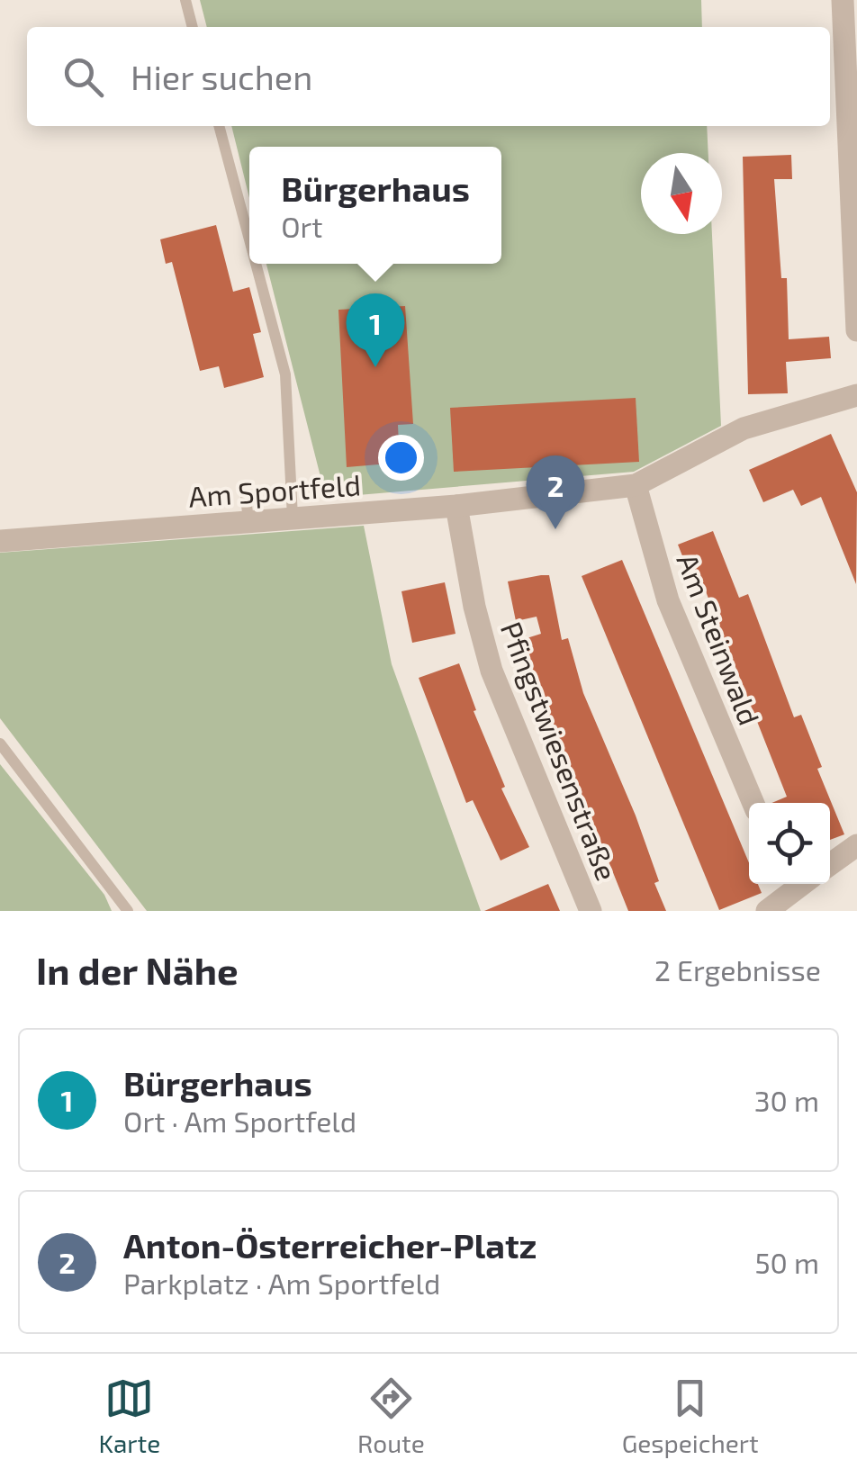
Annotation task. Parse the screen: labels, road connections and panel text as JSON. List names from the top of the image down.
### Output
{
  "streets": {
    "street": ["Am Sportfeld", "Am Steinwald", "Pfingstwiesenstraße"]
  },
  "crossings": [
    ["Am Sportfeld", "Am Steinwald"],
    ["Am Sportfeld", "Pfingstwiesenstraße"]
  ],
  "north": "bottom",
  "page": {
    "search": "Hier suchen",
    "popup": ["Bürgerhaus", "Ort"],
    "pins": ["1", "2"],
    "heading": ["In der Nähe", "2 Ergebnisse"],
    "list": [
      {
        "mark": "1",
        "name": "Bürgerhaus",
        "note": "Ort · Am Sportfeld",
        "value": "30 m"
      },
      {
        "mark": "2",
        "name": "Anton-Österreicher-Platz",
        "note": "Parkplatz · Am Sportfeld",
        "value": "50 m"
      }
    ],
    "nav": ["Karte", "Route", "Gespeichert"]
  }
}
